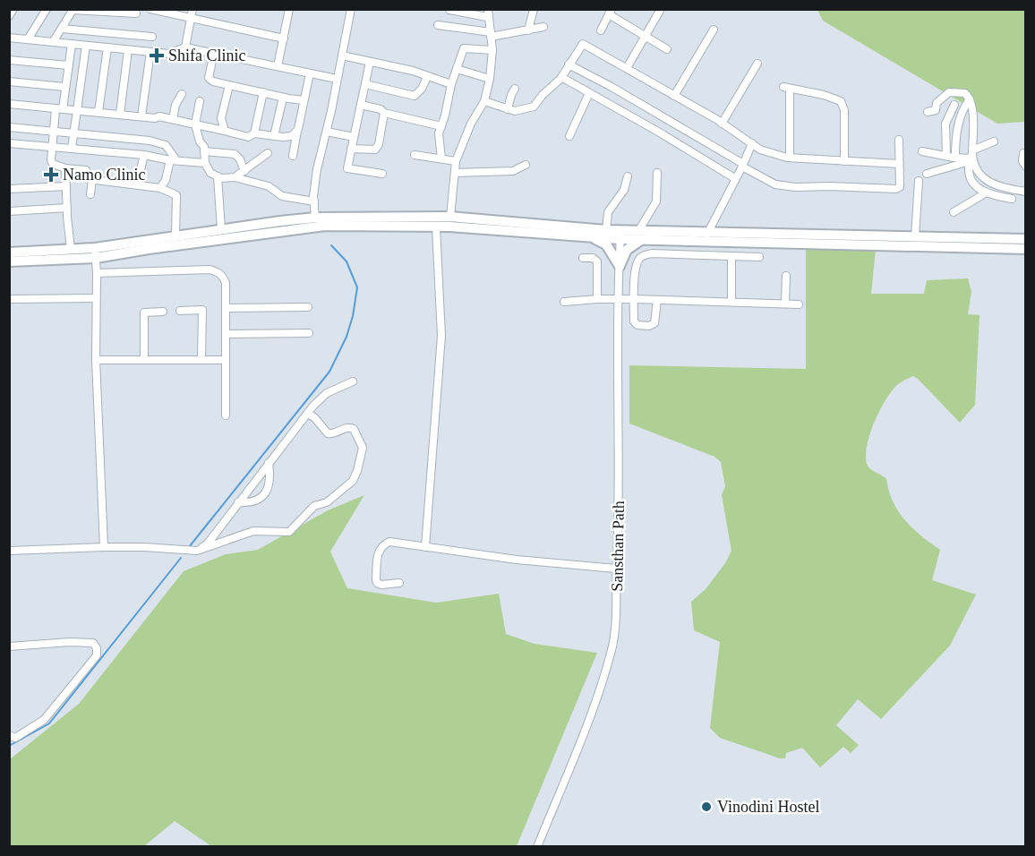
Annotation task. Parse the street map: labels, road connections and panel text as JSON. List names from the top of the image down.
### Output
{
  "streets": {
    "street": ["Sansthan Path"]
  },
  "places": {
    "health": ["Shifa Clinic", "Namo Clinic"],
    "other": ["Vinodini Hostel"]
  }
}
